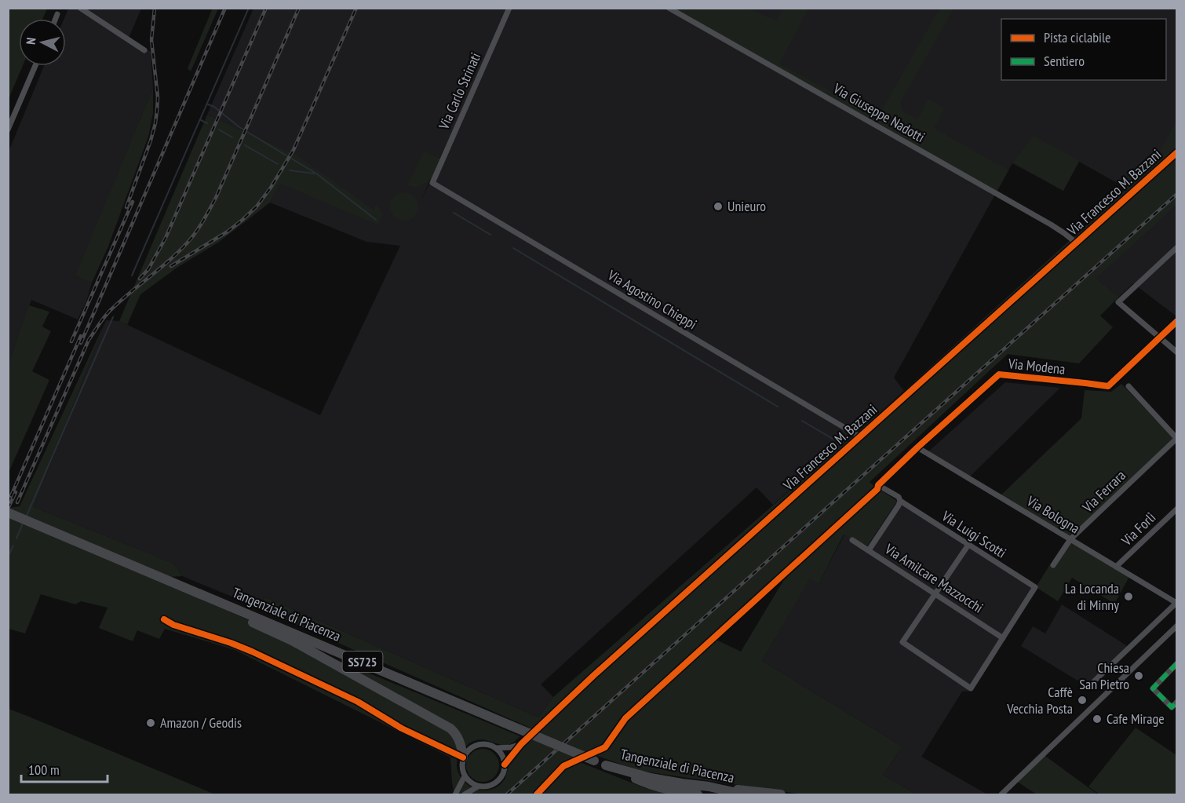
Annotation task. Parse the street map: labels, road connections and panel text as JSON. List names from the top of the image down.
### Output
{
  "streets": {
    "highway": ["Tangenziale di Piacenza", "SS725"],
    "street": [
      "Via Carlo Strinati",
      "Via Giuseppe Nadotti",
      "Via Francesco M. Bazzani",
      "Via Agostino Chieppi",
      "Via Modena",
      "Via Ferrara",
      "Via Bologna",
      "Via Forlì",
      "Via Luigi Scotti",
      "Via Amilcare Mazzocchi"
    ]
  },
  "crossings": [
    ["Via Carlo Strinati", "Via Agostino Chieppi"],
    ["Via Giuseppe Nadotti", "Via Francesco M. Bazzani"],
    ["Via Francesco M. Bazzani", "Via Agostino Chieppi"],
    ["Via Modena", "Via Bologna"],
    ["Via Modena", "Via Luigi Scotti"],
    ["Via Ferrara", "Via Bologna"],
    ["Via Bologna", "Via Forlì"],
    ["Via Luigi Scotti", "Via Amilcare Mazzocchi"]
  ],
  "places": [
    "Unieuro",
    "La Locanda di Minny",
    "Chiesa San Pietro",
    "Caffè Vecchia Posta",
    "Cafe Mirage",
    "Amazon / Geodis"
  ],
  "legend": ["Pista ciclabile", "Sentiero"],
  "scale_bar": "100 m",
  "north": "left"
}
